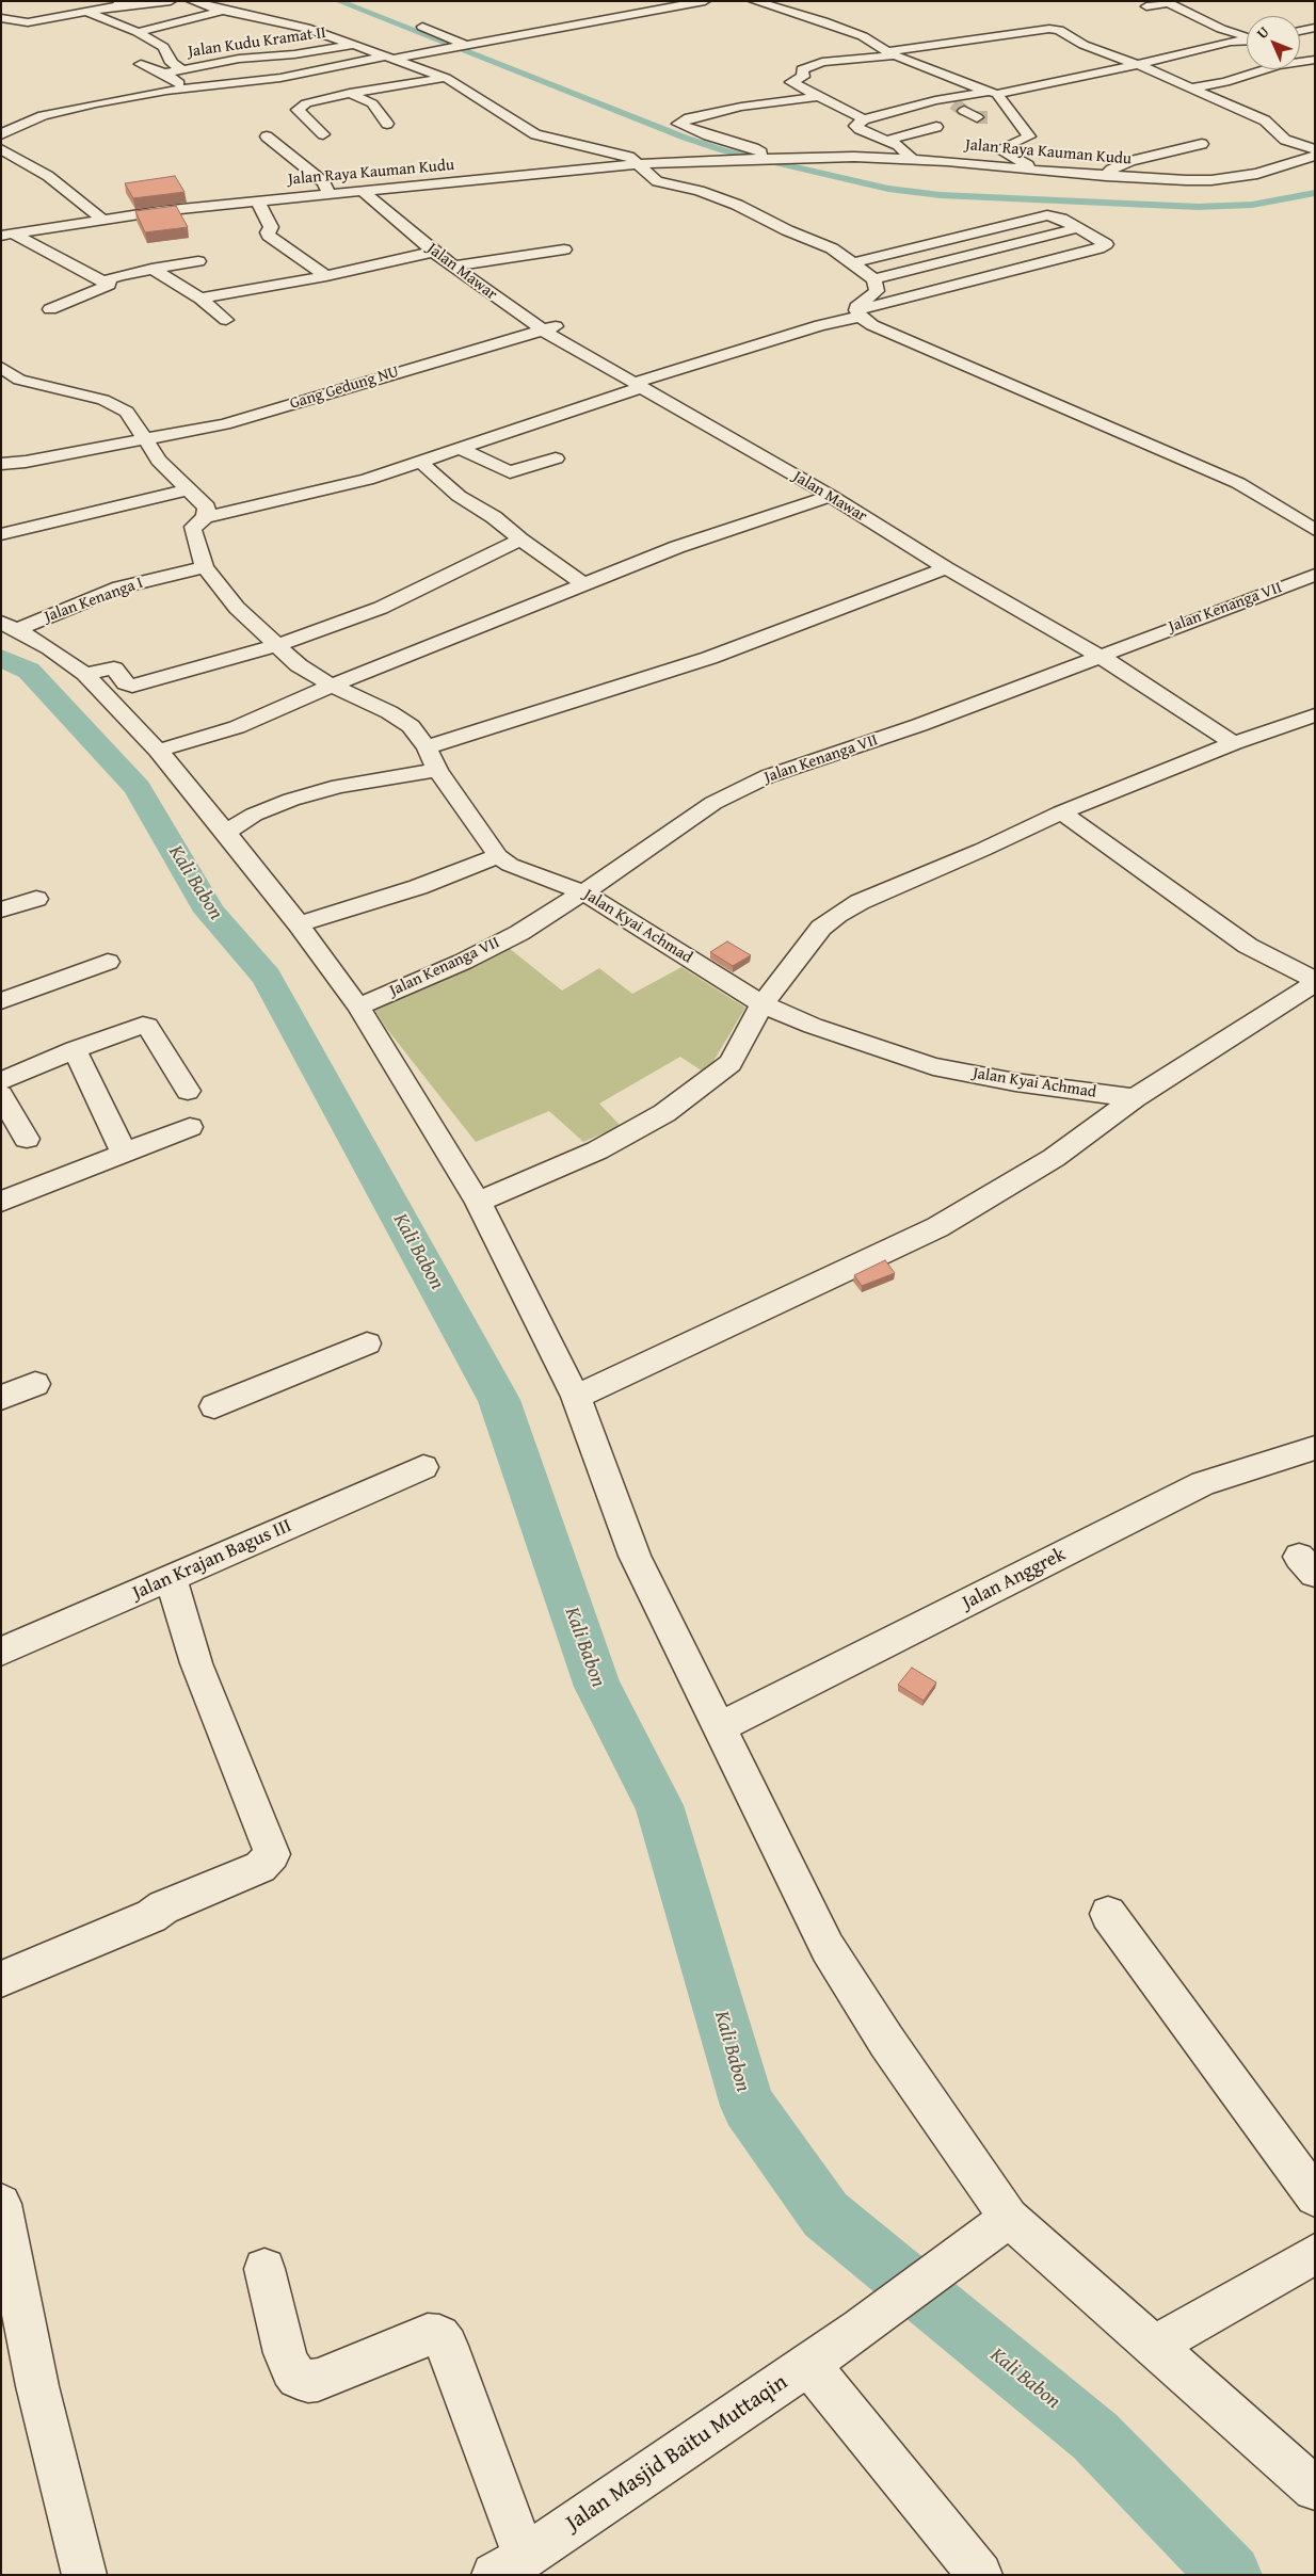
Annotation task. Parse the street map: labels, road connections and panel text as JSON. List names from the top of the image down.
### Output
{
  "streets": {
    "street": [
      "Jalan Kudu Kramat II",
      "Jalan Raya Kauman Kudu",
      "Jalan Mawar",
      "Gang Gedung NU",
      "Jalan Kenanga I",
      "Jalan Kenanga VII",
      "Jalan Kyai Achmad",
      "Jalan Krajan Bagus III",
      "Jalan Anggrek",
      "Jalan Masjid Baitu Muttaqin"
    ]
  },
  "crossings": [
    ["Jalan Raya Kauman Kudu", "Jalan Mawar"],
    ["Jalan Mawar", "Gang Gedung NU"],
    ["Jalan Mawar", "Jalan Kenanga VII"],
    ["Jalan Kenanga I", "Jalan Kyai Achmad"],
    ["Jalan Kenanga VII", "Jalan Kyai Achmad"]
  ],
  "water": ["Kali Babon"],
  "north": "top left"
}
